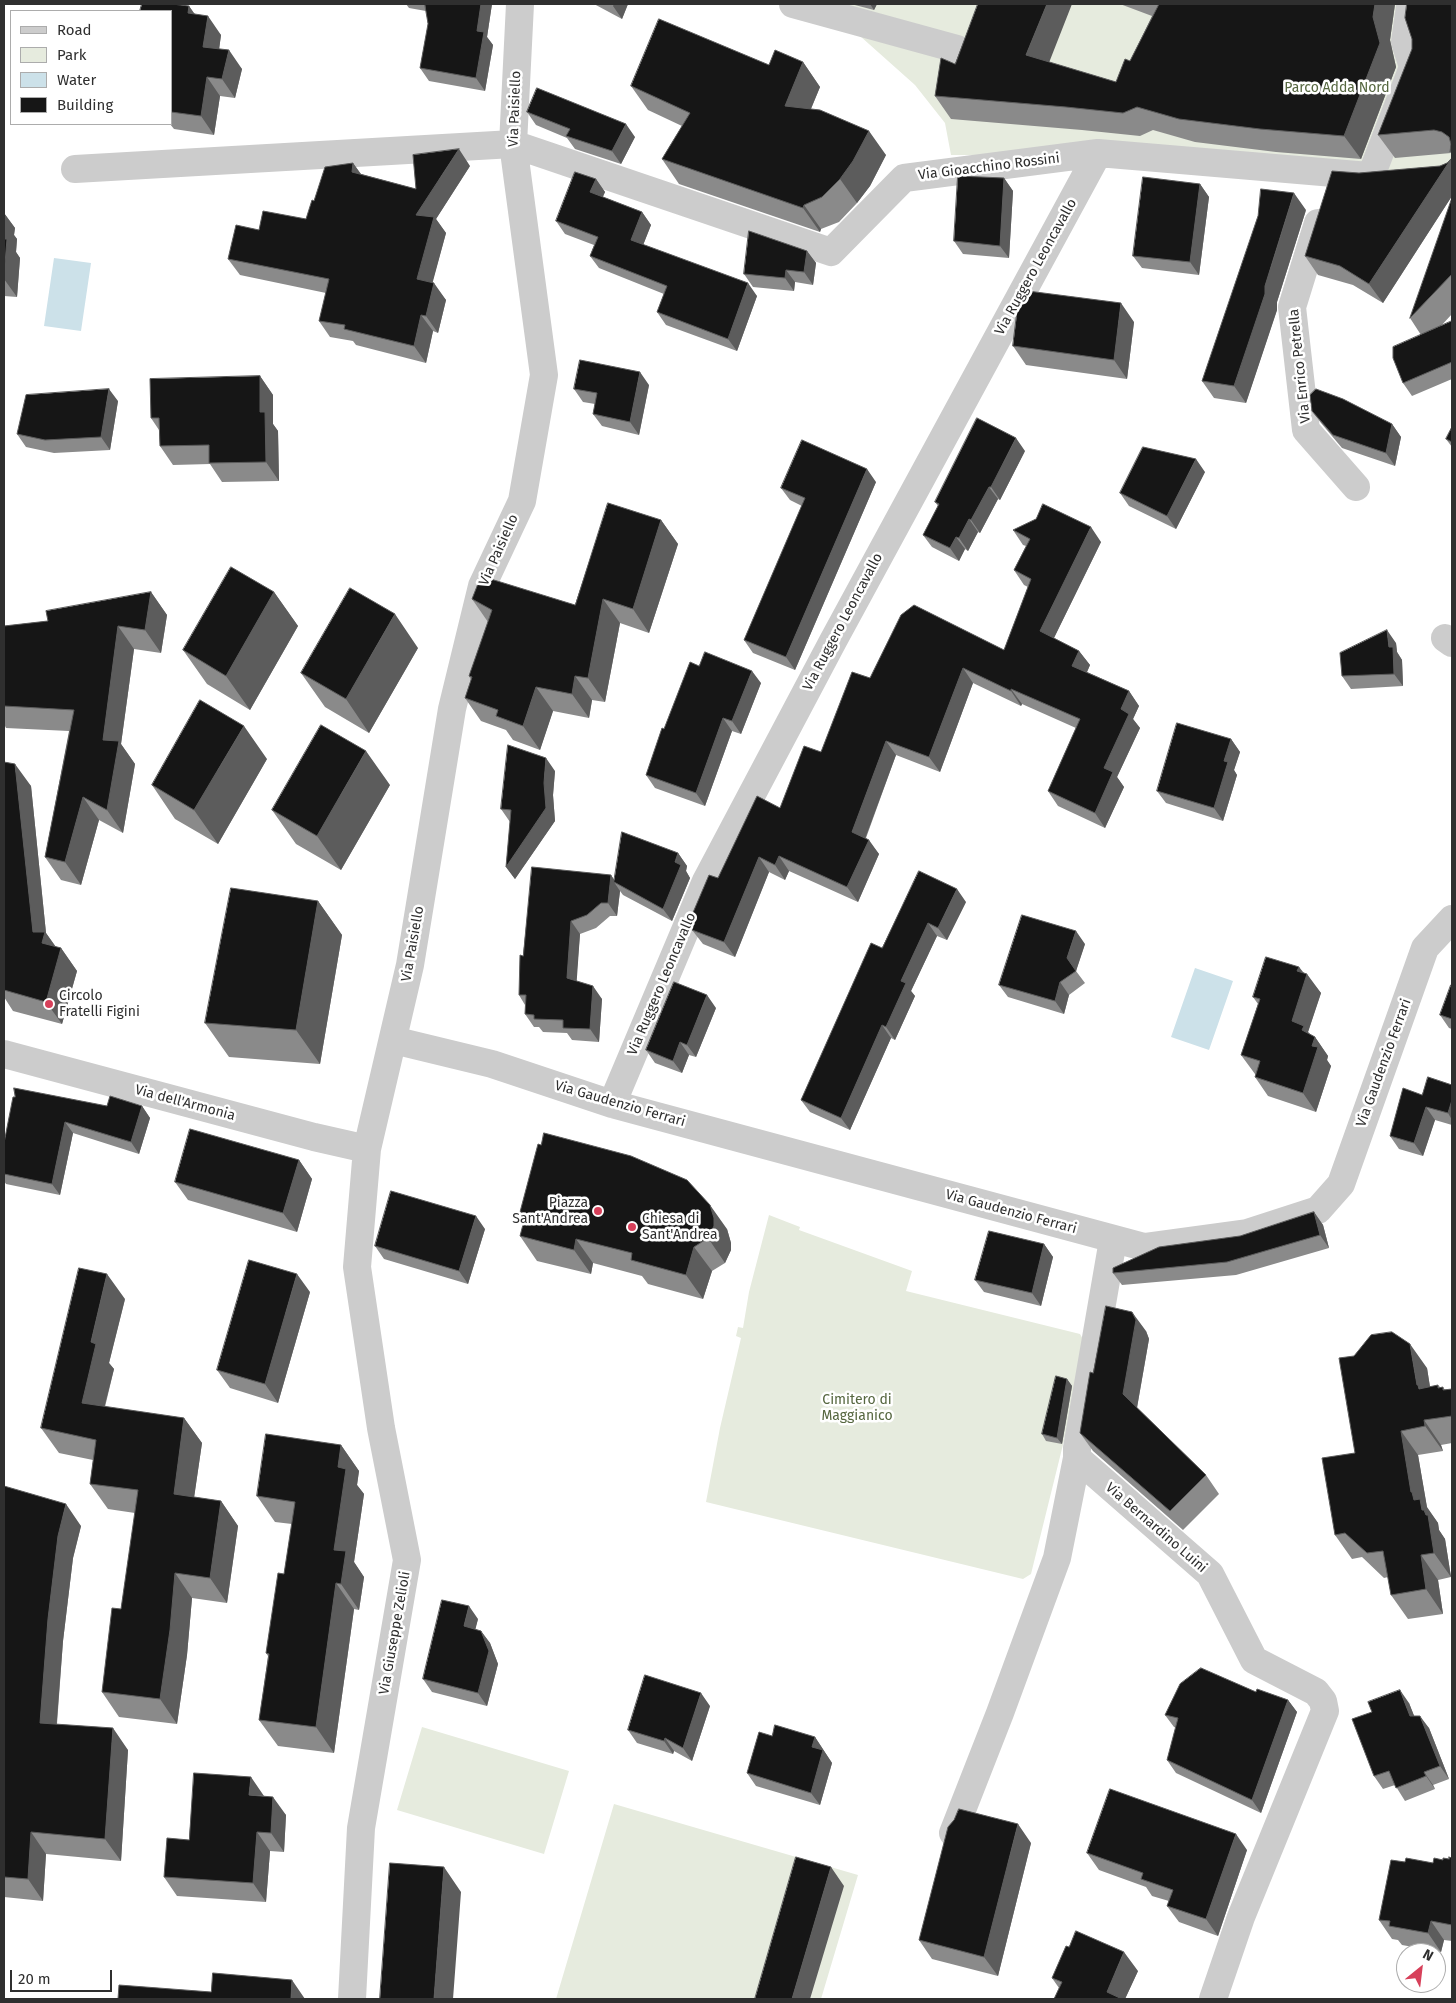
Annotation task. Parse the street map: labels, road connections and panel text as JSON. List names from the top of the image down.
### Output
{
  "streets": {
    "street": [
      "Via Paisiello",
      "Via Gioacchino Rossini",
      "Via Ruggero Leoncavallo",
      "Via Enrico Petrella",
      "Via Gaudenzio Ferrari",
      "Via dell'Armonia",
      "Via Bernardino Luini",
      "Via Giuseppe Zelioli"
    ]
  },
  "crossings": [
    ["Via Paisiello", "Via Gioacchino Rossini"],
    ["Via Paisiello", "Via Gaudenzio Ferrari"],
    ["Via Paisiello", "Via dell'Armonia"],
    ["Via Paisiello", "Via Giuseppe Zelioli"],
    ["Via Gioacchino Rossini", "Via Ruggero Leoncavallo"],
    ["Via Gioacchino Rossini", "Via Enrico Petrella"],
    ["Via Ruggero Leoncavallo", "Via Gaudenzio Ferrari"],
    ["Via dell'Armonia", "Via Giuseppe Zelioli"]
  ],
  "parks": ["Parco Adda Nord", "Cimitero di Maggianico"],
  "places": ["Circolo Fratelli Figini", "Piazza Sant'Andrea", "Chiesa di Sant'Andrea"],
  "legend": [
    "Road",
    "Park",
    "Water",
    "Building"
  ],
  "scale_bar": "20 m",
  "north": "top right"
}
